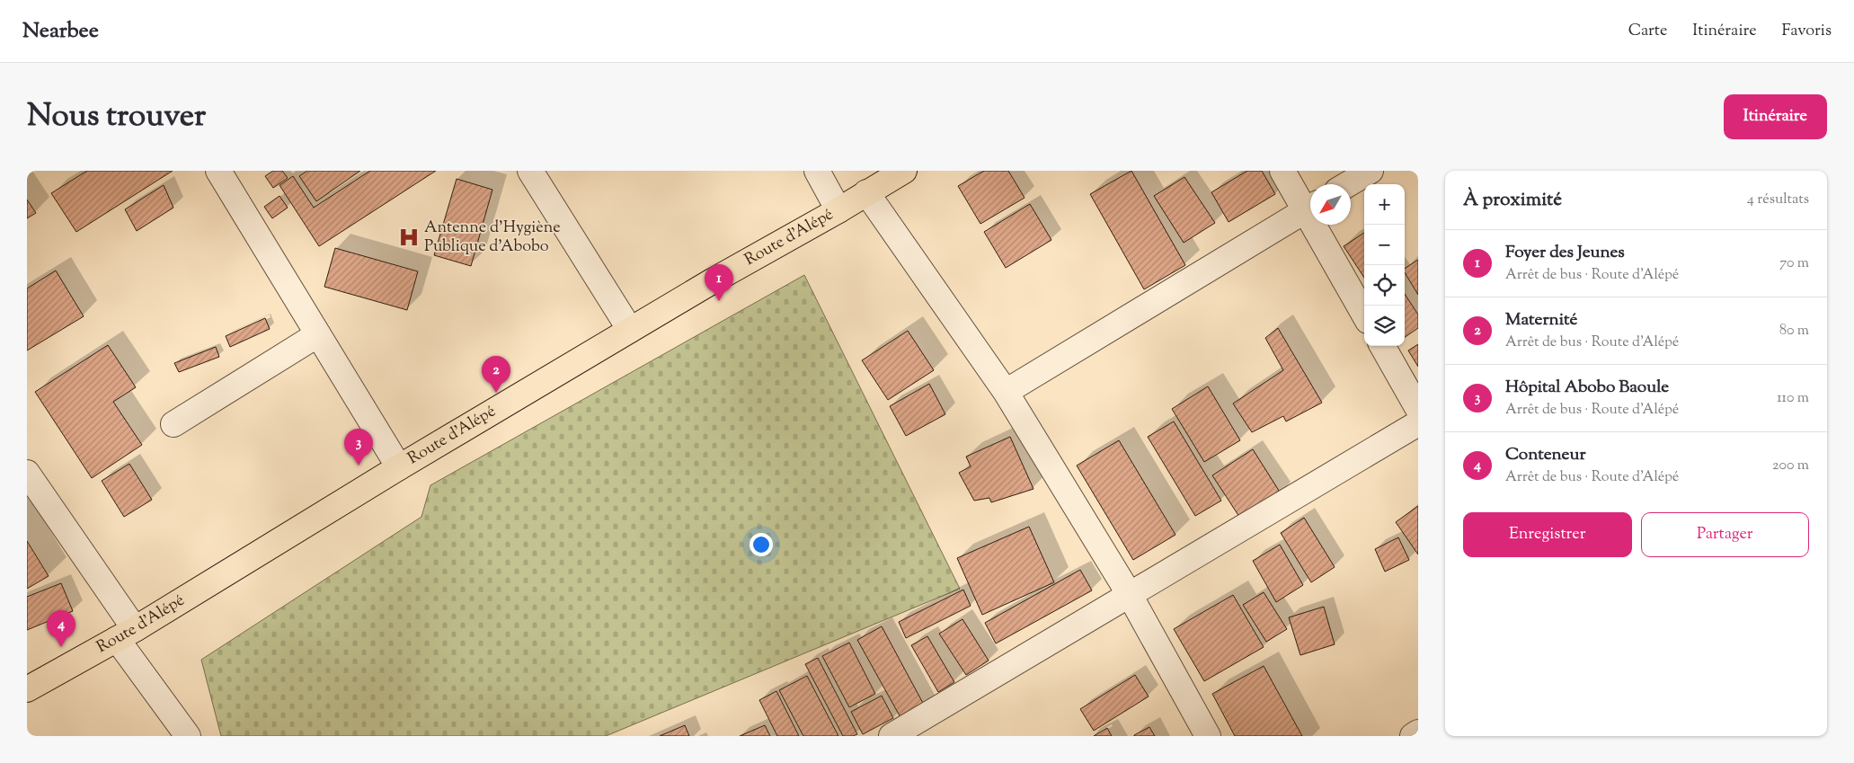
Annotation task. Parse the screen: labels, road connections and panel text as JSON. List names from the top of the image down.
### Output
{
  "streets": {
    "main road": ["Route d'Alépé"]
  },
  "places": {
    "hospital": ["Antenne d'Hygiène Publique d'Abobo"]
  },
  "north": "bottom left",
  "page": {
    "header": "Nearbee",
    "nav": ["Carte", "Itinéraire", "Favoris"],
    "title": "Nous trouver",
    "buttons": [
      "Itinéraire",
      ["Enregistrer", "Partager"]
    ],
    "heading": ["À proximité", "4 résultats"],
    "map_buttons": ["+", "−"],
    "list": [
      {
        "mark": "1",
        "name": "Foyer des Jeunes",
        "note": "Arrêt de bus · Route d'Alépé",
        "value": "70 m"
      },
      {
        "mark": "2",
        "name": "Maternité",
        "note": "Arrêt de bus · Route d'Alépé",
        "value": "80 m"
      },
      {
        "mark": "3",
        "name": "Hôpital Abobo Baoule",
        "note": "Arrêt de bus · Route d'Alépé",
        "value": "110 m"
      },
      {
        "mark": "4",
        "name": "Conteneur",
        "note": "Arrêt de bus · Route d'Alépé",
        "value": "200 m"
      }
    ],
    "pins": [
      "1",
      "2",
      "3",
      "4"
    ]
  }
}
